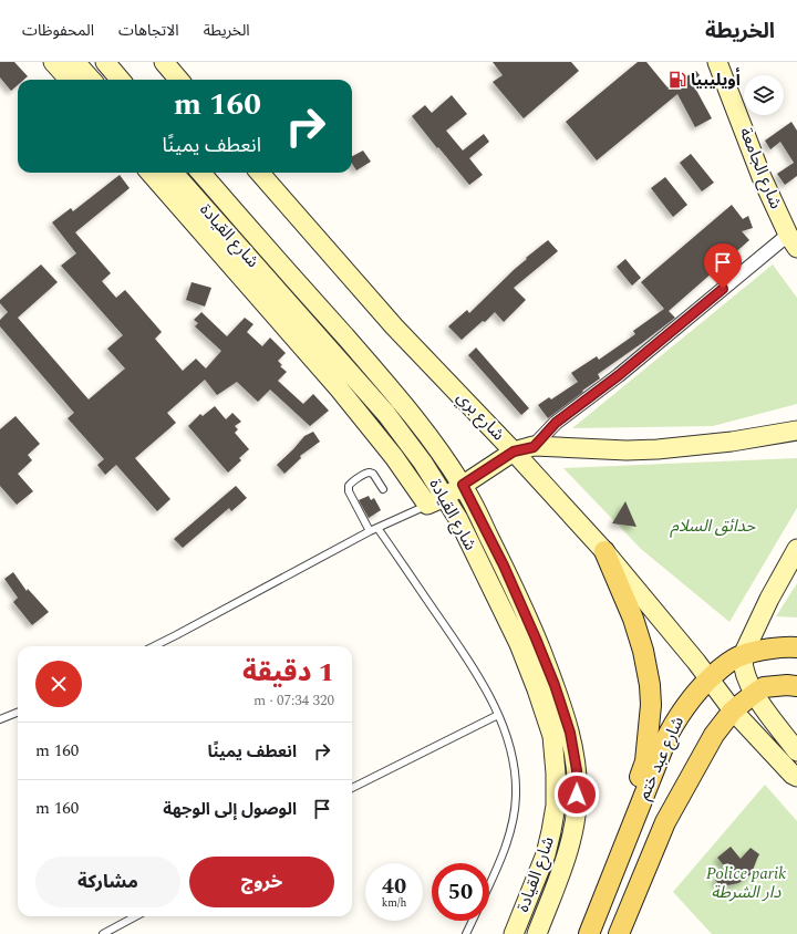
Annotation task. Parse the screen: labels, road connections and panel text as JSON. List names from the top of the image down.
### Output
{
  "streets": {
    "main road": [
      "شارع الجامعة",
      "شارع القيادة",
      "شارع بري",
      "شارع عبد ختم"
    ]
  },
  "crossings": [
    ["شارع بري", "شارع عبد ختم"]
  ],
  "parks": ["حدائق السلام", "Police parik دار الشرطة"],
  "places": {
    "fuel station": ["أويليبيا"]
  },
  "page": {
    "header": "الخريطة",
    "nav": ["الخريطة", "الاتجاهات", "المحفوظات"],
    "turn": ["160 m", "انعطف يمينًا"],
    "heading": ["1 دقيقة", "320 m · 07:34"],
    "list": [
      {
        "name": "انعطف يمينًا",
        "value": "160 m"
      },
      {
        "name": "الوصول إلى الوجهة",
        "value": "160 m"
      }
    ],
    "buttons": ["خروج", "مشاركة"],
    "speed": "40 km/h",
    "limit": "50"
  }
}
